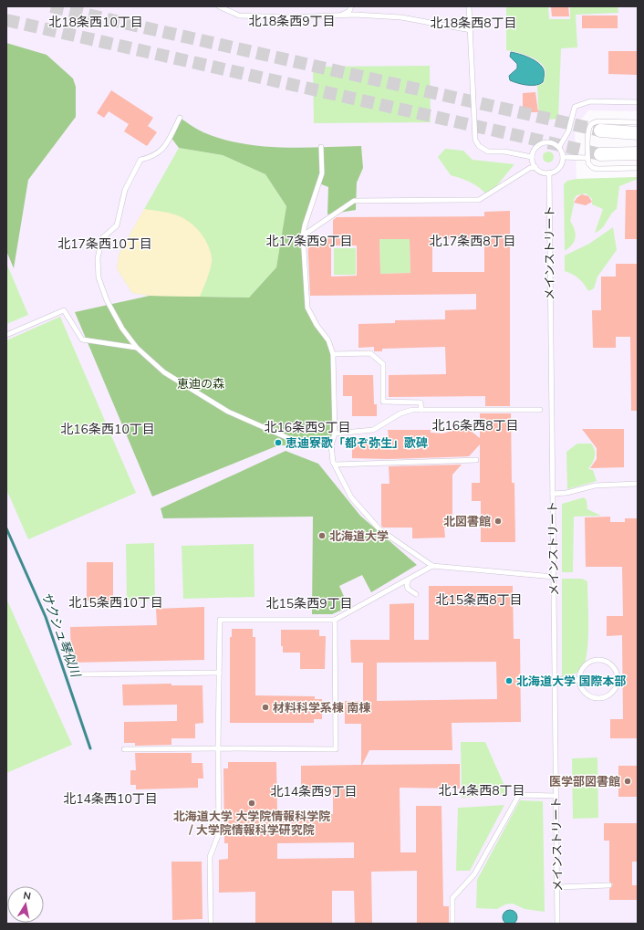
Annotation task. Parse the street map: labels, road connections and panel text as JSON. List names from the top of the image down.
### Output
{
  "streets": {
    "lane": ["メインストリート"]
  },
  "districts": [
    "北18条西9丁目",
    "北18条西10丁目",
    "北18条西8丁目",
    "北17条西9丁目",
    "北17条西8丁目",
    "北17条西10丁目",
    "北16条西8丁目",
    "北16条西9丁目",
    "北16条西10丁目",
    "北15条西8丁目",
    "北15条西10丁目",
    "北15条西9丁目",
    "北14条西8丁目",
    "北14条西9丁目",
    "北14条西10丁目"
  ],
  "water": ["サクシュ琴似川"],
  "parks": ["恵迪の森"],
  "places": [
    "恵迪寮歌「都ぞ弥生」歌碑",
    "北図書館",
    "北海道大学",
    "北海道大学 国際本部",
    "材料科学系棟 南棟",
    "医学部図書館",
    "北海道大学 大学院情報科学院 / 大学院情報科学研究院"
  ],
  "north": "top"
}
